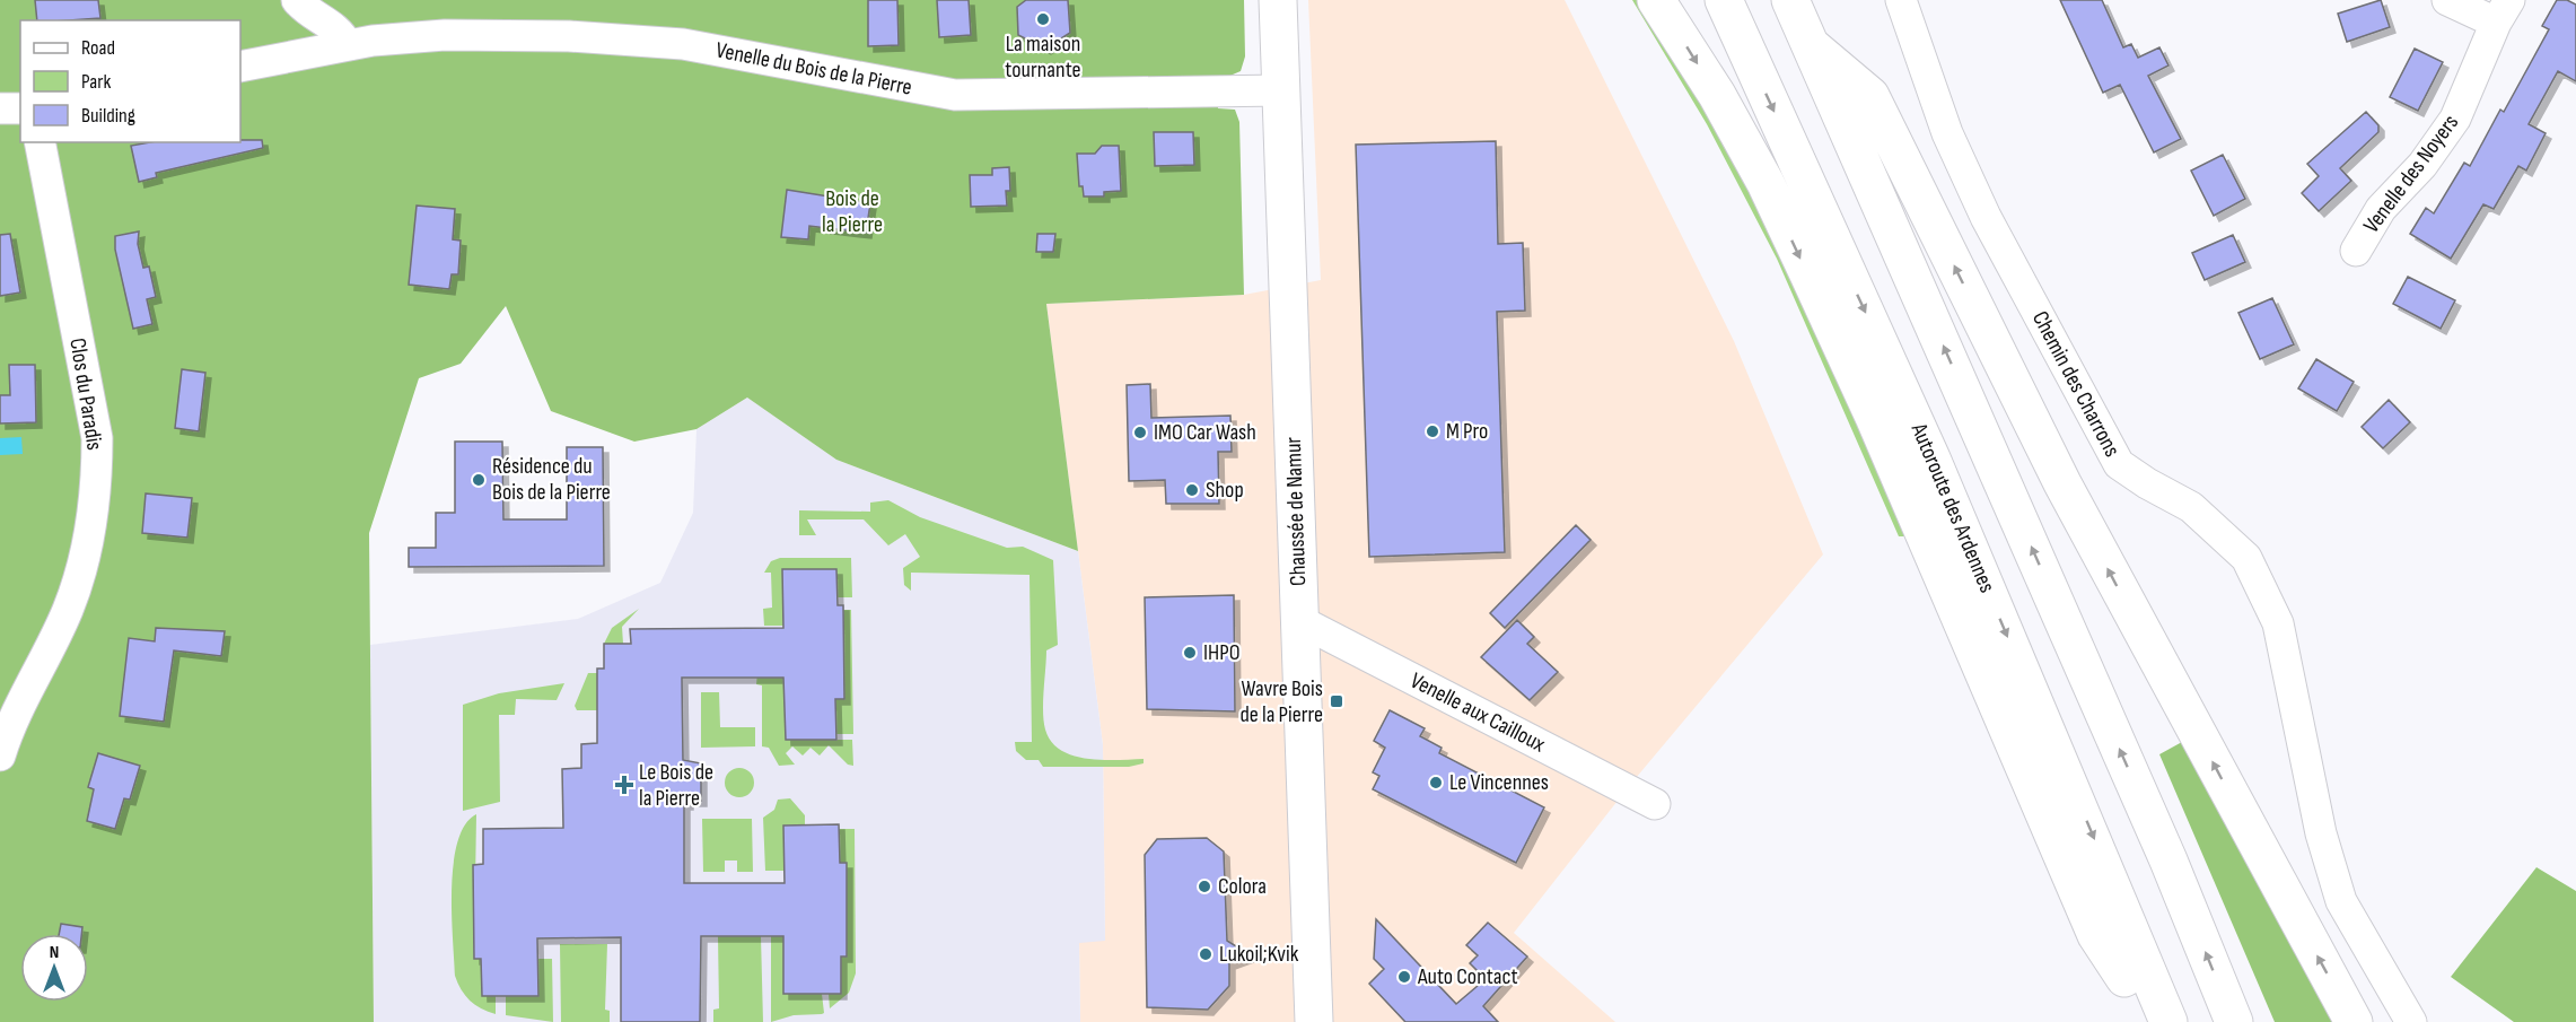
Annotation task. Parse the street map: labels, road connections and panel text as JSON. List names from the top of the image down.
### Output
{
  "streets": {
    "main road": ["Autoroute des Ardennes", "Chaussée de Namur"],
    "street": [
      "Venelle du Bois de la Pierre",
      "Venelle des Noyers",
      "Chemin des Charrons",
      "Clos du Paradis",
      "Venelle aux Cailloux"
    ]
  },
  "crossings": [
    ["Venelle du Bois de la Pierre", "Chaussée de Namur"],
    ["Chaussée de Namur", "Venelle aux Cailloux"]
  ],
  "parks": ["Bois de la Pierre"],
  "places": {
    "other": [
      "La maison tournante",
      "M Pro",
      "IMO Car Wash",
      "Résidence du Bois de la Pierre",
      "Shop",
      "IHPO",
      "Le Vincennes",
      "Colora",
      "Lukoil;Kvik",
      "Auto Contact"
    ],
    "transit": ["Wavre Bois de la Pierre"],
    "health": ["Le Bois de la Pierre"]
  },
  "legend": ["Road", "Park", "Building"],
  "north": "top"
}
